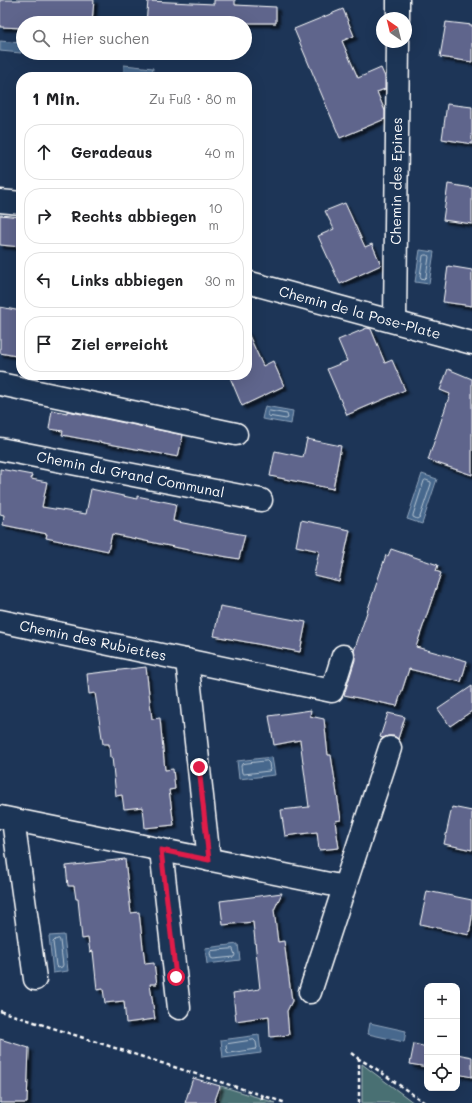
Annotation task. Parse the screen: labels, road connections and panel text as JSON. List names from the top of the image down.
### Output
{
  "streets": {
    "street": [
      "Chemin des Epines",
      "Chemin de la Pose-Plate",
      "Chemin du Grand Communal",
      "Chemin des Rubiettes"
    ]
  },
  "crossings": [
    ["Chemin des Epines", "Chemin de la Pose-Plate"]
  ],
  "north": "top left",
  "page": {
    "search": "Hier suchen",
    "heading": ["1 Min.", "Zu Fuß · 80 m"],
    "list": [
      ["Geradeaus", "40 m"],
      ["Rechts abbiegen", "10 m"],
      ["Links abbiegen", "30 m"],
      "Ziel erreicht"
    ],
    "map_buttons": ["+", "−"]
  }
}
